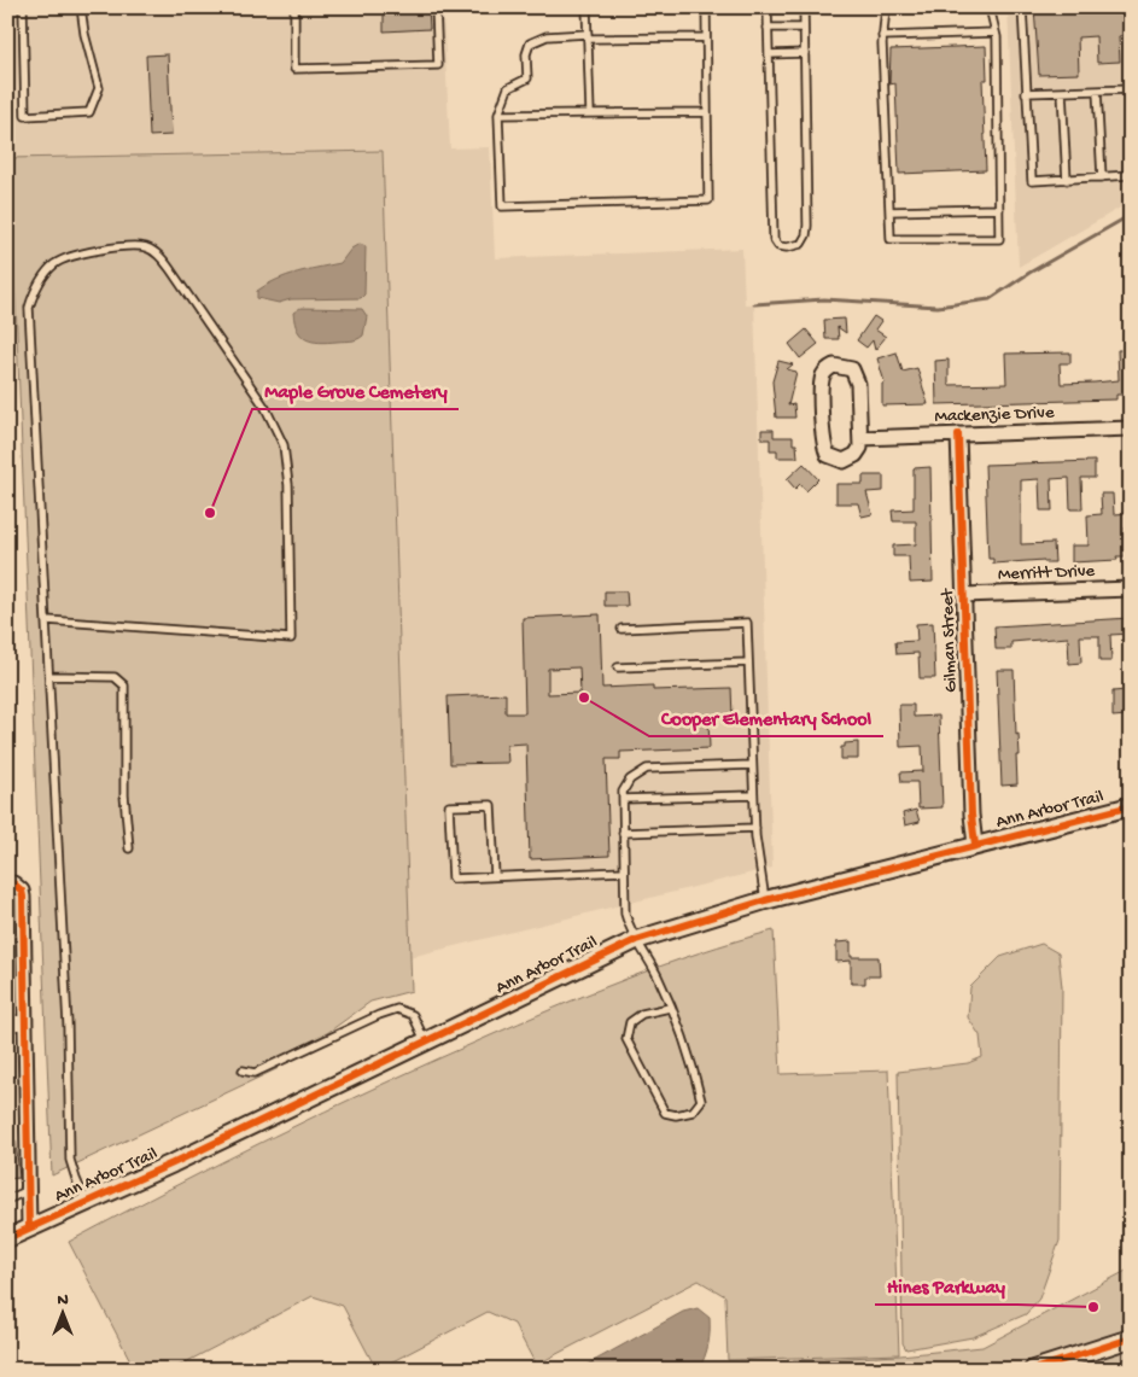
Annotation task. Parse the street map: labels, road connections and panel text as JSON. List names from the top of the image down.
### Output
{
  "streets": {
    "street": [
      "Mackenzie Drive",
      "Merritt Drive",
      "Gilman Street",
      "Ann Arbor Trail"
    ]
  },
  "crossings": [
    ["Mackenzie Drive", "Gilman Street"],
    ["Merritt Drive", "Gilman Street"],
    ["Gilman Street", "Ann Arbor Trail"]
  ],
  "places": ["Maple Grove Cemetery", "Cooper Elementary School", "Hines Parkway"],
  "north": "top"
}
